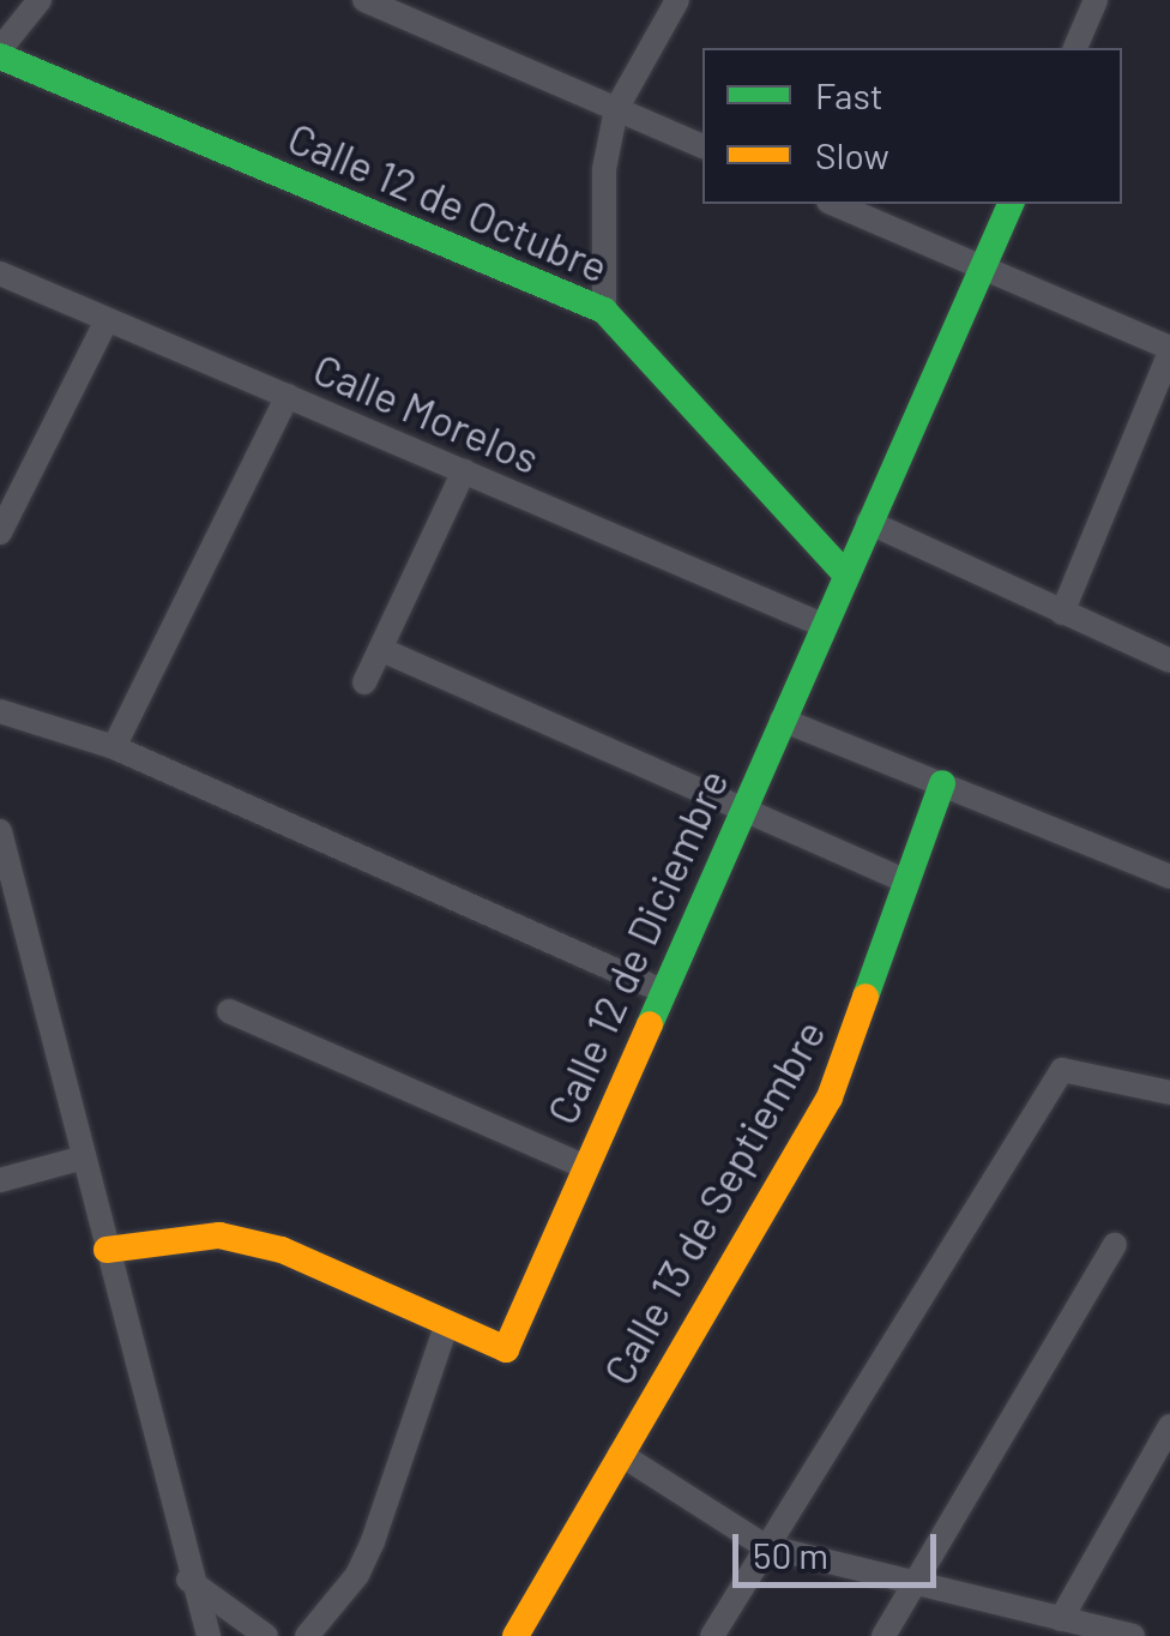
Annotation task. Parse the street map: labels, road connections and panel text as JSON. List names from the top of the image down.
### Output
{
  "streets": {
    "street": [
      "Calle 12 de Octubre",
      "Calle Morelos",
      "Calle 12 de Diciembre",
      "Calle 13 de Septiembre"
    ]
  },
  "crossings": [
    ["Calle 12 de Octubre", "Calle 12 de Diciembre"],
    ["Calle Morelos", "Calle 12 de Diciembre"]
  ],
  "legend": ["Fast", "Slow"],
  "scale_bar": "50 m"
}
